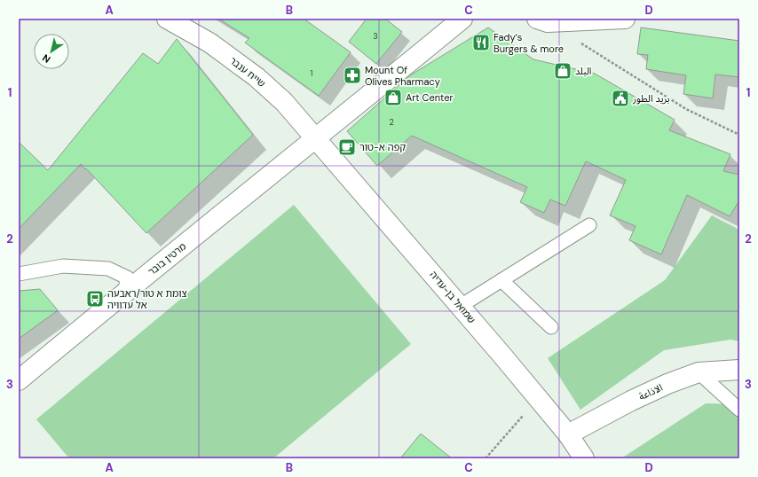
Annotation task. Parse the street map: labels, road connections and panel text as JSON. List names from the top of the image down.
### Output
{
  "streets": {
    "street": [
      "שייח ענבר",
      "מרטין בובר",
      "שמואל בן-עדיה",
      "الاذاعة"
    ]
  },
  "crossings": [
    ["שייח ענבר", "מרטין בובר"],
    ["שייח ענבר", "שמואל בן-עדיה"],
    ["מרטין בובר", "שמואל בן-עדיה"],
    ["שמואל בן-עדיה", "الاذاعة"]
  ],
  "places": {
    "restaurant": ["Fady‘s Burgers & more"],
    "shop": ["البلد", "Art Center"],
    "pharmacy": ["Mount Of Olives Pharmacy"],
    "public building": ["بريد الطور"],
    "cafe": ["קפה א-טור"],
    "bus stop": ["צומת א טור/ראבעה אל עדוויה"]
  },
  "house_numbers": ["3", "1", "2"],
  "north": "bottom left",
  "grid": {
    "columns": [
      "A",
      "B",
      "C",
      "D"
    ],
    "rows": ["1", "2", "3"]
  }
}
